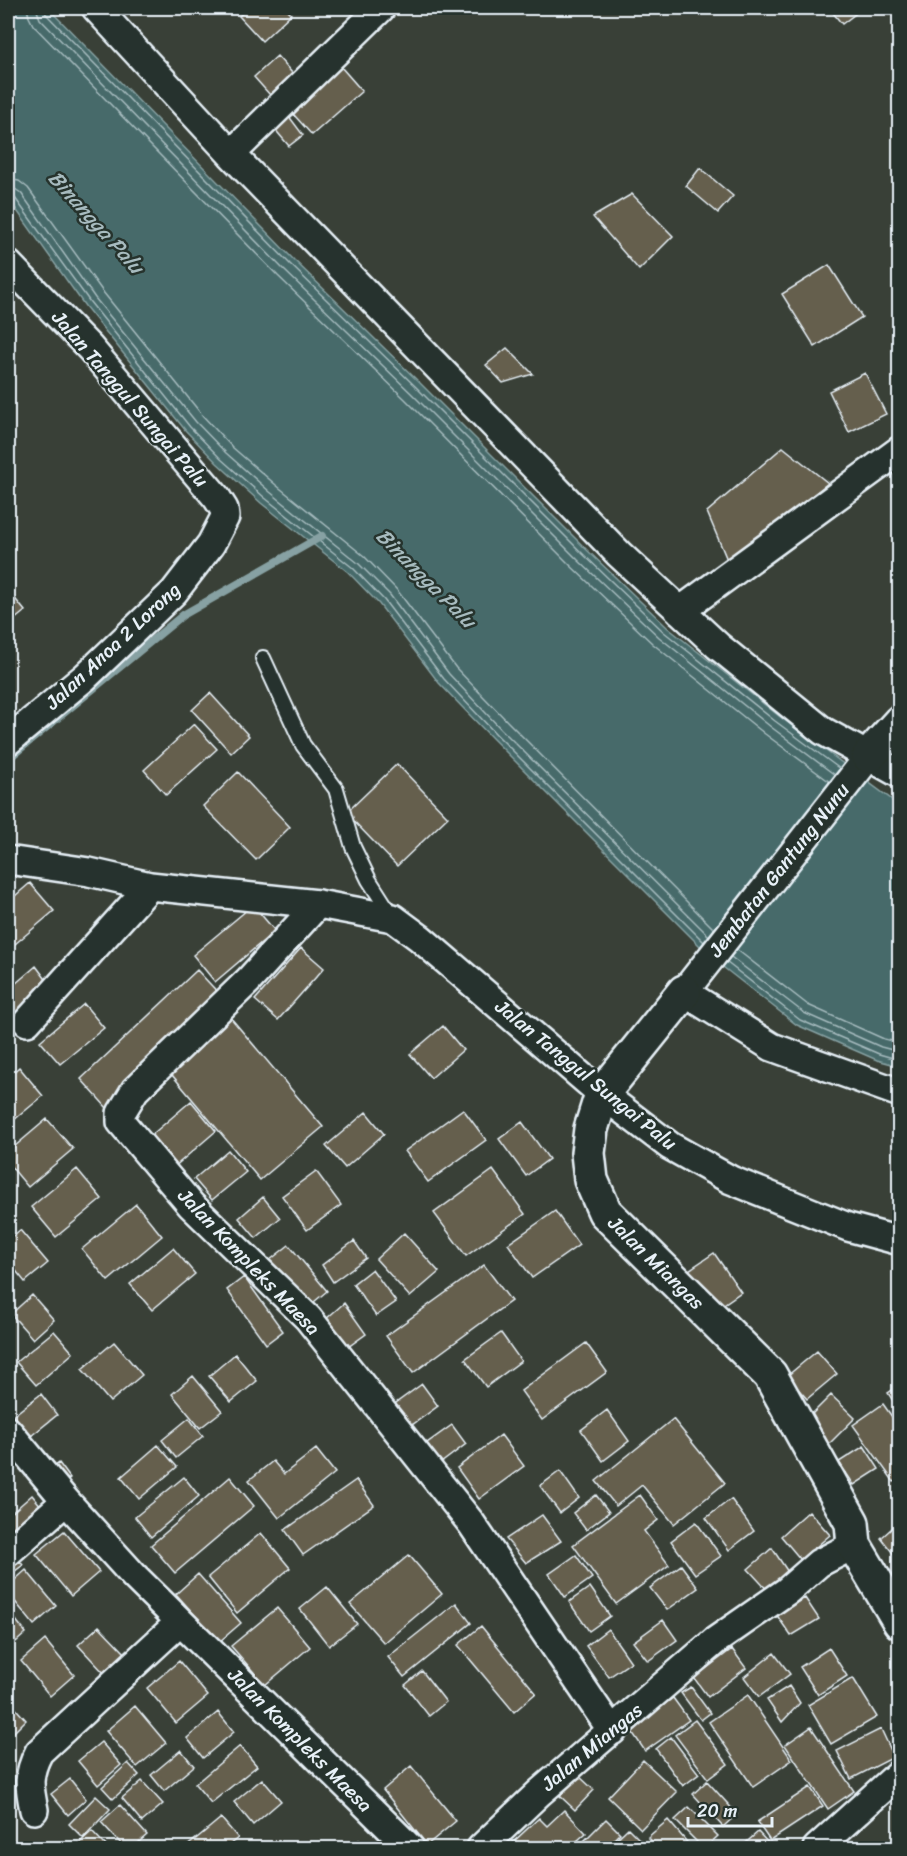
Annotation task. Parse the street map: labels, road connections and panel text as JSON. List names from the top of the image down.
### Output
{
  "streets": {
    "street": [
      "Jalan Tanggul Sungai Palu",
      "Jalan Anoa 2 Lorong",
      "Jembatan Gantung Nunu",
      "Jalan Kompleks Maesa",
      "Jalan Miangas"
    ]
  },
  "crossings": [
    ["Jalan Tanggul Sungai Palu", "Jalan Anoa 2 Lorong"],
    ["Jalan Tanggul Sungai Palu", "Jalan Miangas"],
    ["Jembatan Gantung Nunu", "Jalan Miangas"],
    ["Jalan Kompleks Maesa", "Jalan Miangas"]
  ],
  "water": ["Binangga Palu"],
  "scale_bar": "20 m"
}
